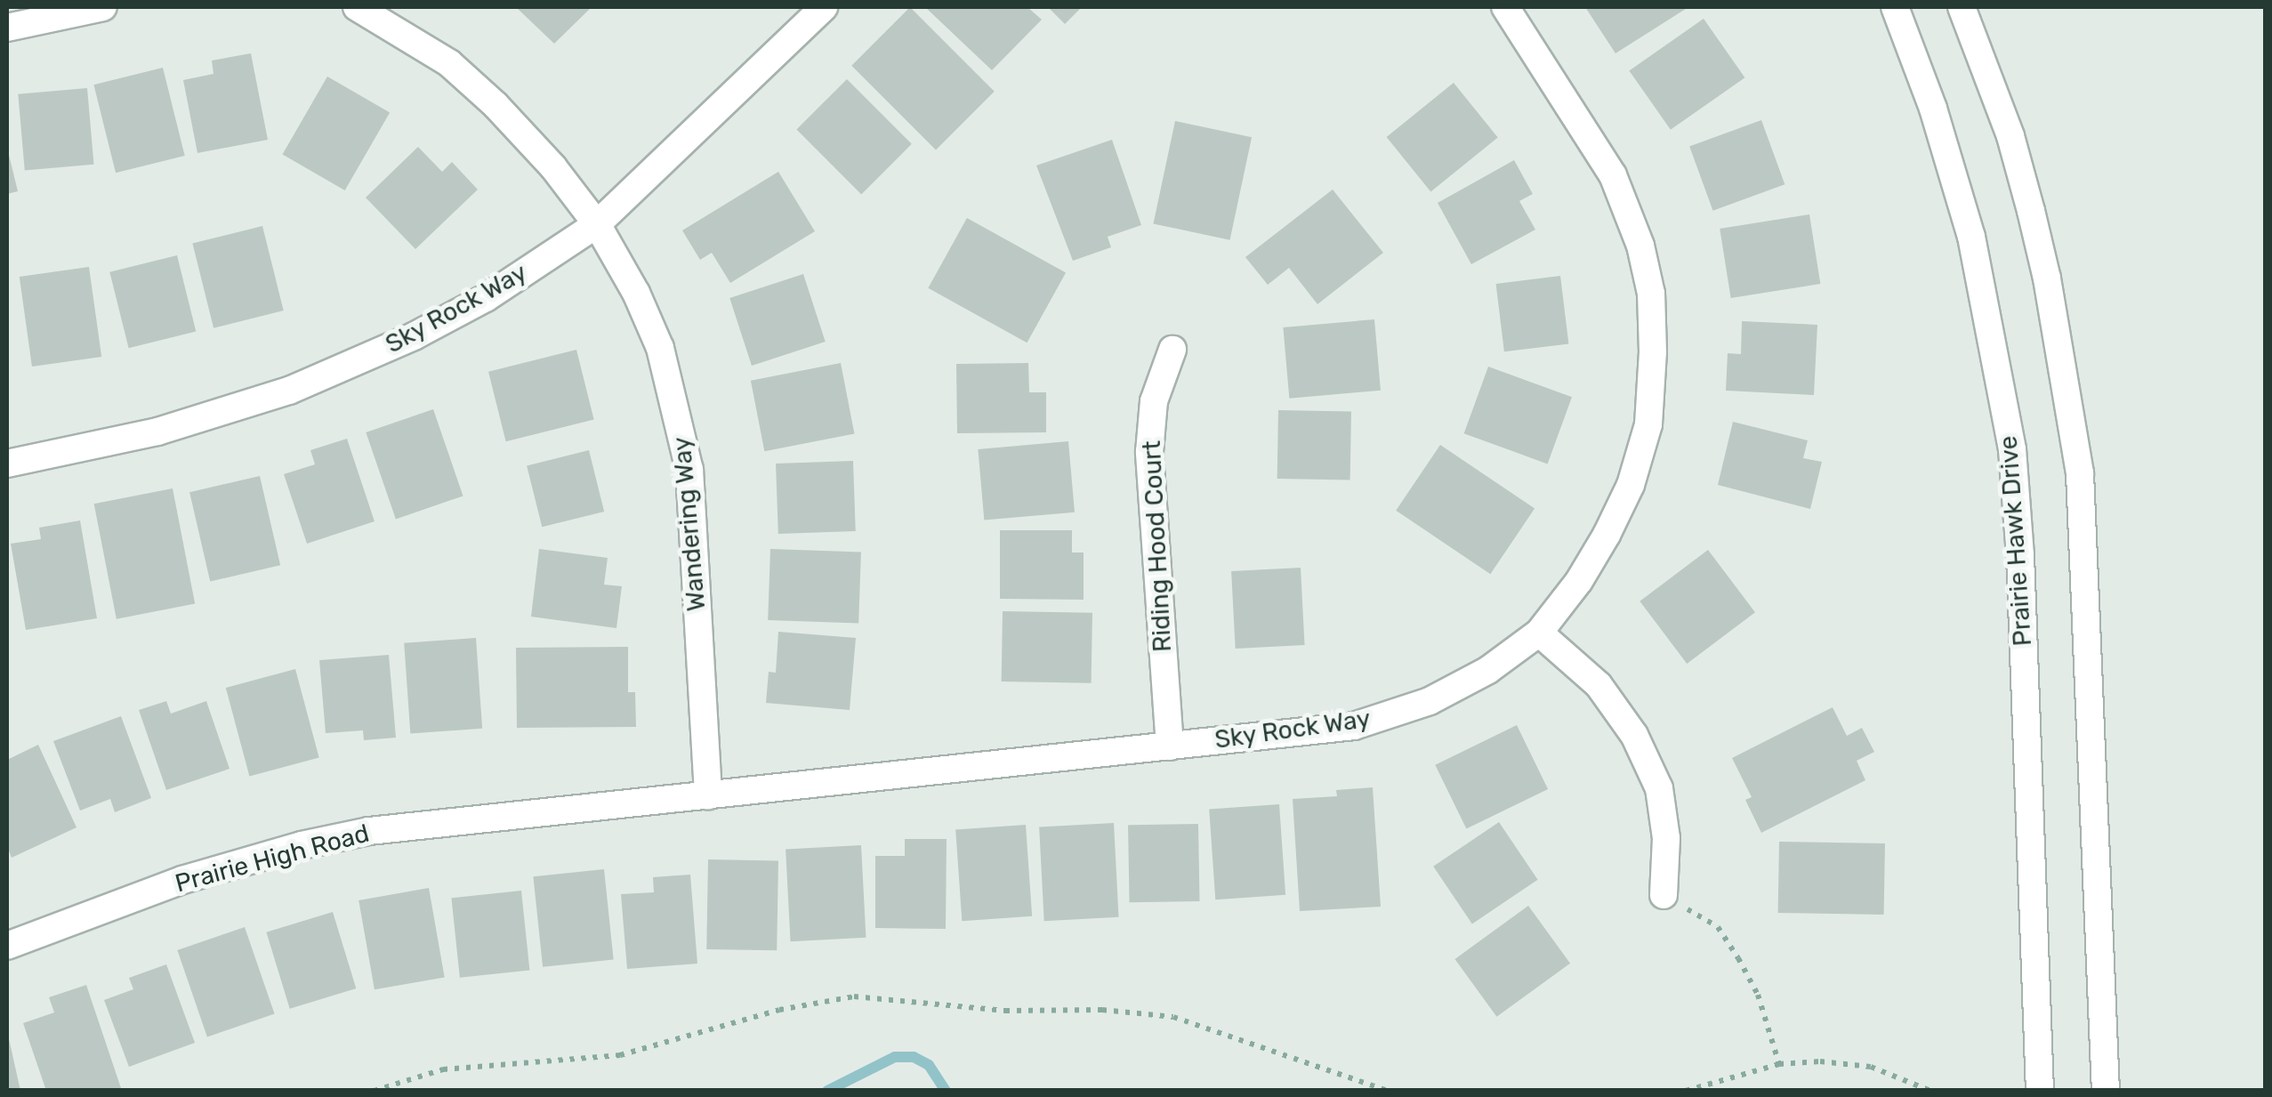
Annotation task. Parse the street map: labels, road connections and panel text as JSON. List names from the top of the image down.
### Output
{
  "streets": {
    "street": [
      "Sky Rock Way",
      "Wandering Way",
      "Prairie Hawk Drive",
      "Riding Hood Court",
      "Prairie High Road"
    ]
  },
  "crossings": [
    ["Sky Rock Way", "Wandering Way"],
    ["Sky Rock Way", "Riding Hood Court"],
    ["Sky Rock Way", "Prairie High Road"],
    ["Wandering Way", "Prairie High Road"]
  ]
}
